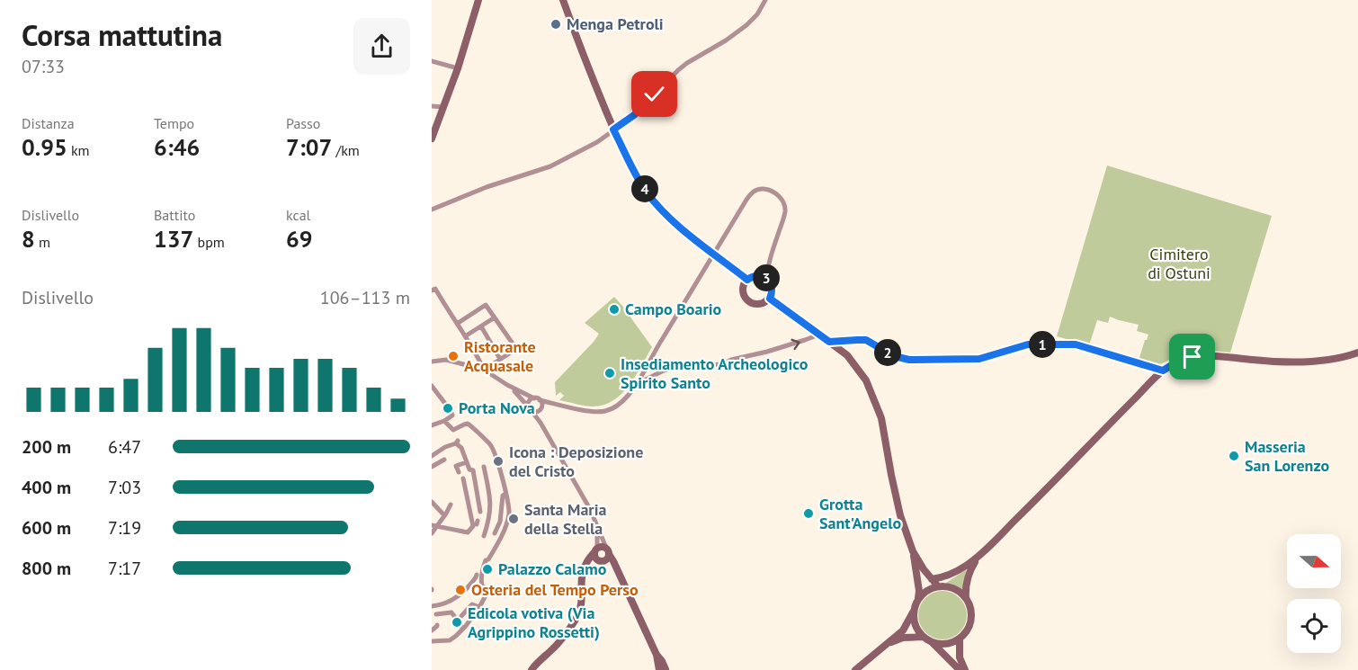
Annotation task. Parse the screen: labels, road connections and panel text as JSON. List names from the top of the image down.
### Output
{
  "parks": ["Cimitero di Ostuni"],
  "places": [
    "Menga Petroli",
    "Campo Boario",
    "Ristorante Acquasale",
    "Insediamento Archeologico Spirito Santo",
    "Porta Nova",
    "Masseria San Lorenzo",
    "Icona : Deposizione del Cristo",
    "Grotta Sant'Angelo",
    "Santa Maria della Stella",
    "Palazzo Calamo",
    "Osteria del Tempo Perso",
    "Edicola votiva (Via Agrippino Rossetti)"
  ],
  "north": "right",
  "page": {
    "heading": ["Corsa mattutina", "07:33"],
    "stats": [
      ["Distanza", "0.95 km"],
      ["Tempo", "6:46"],
      ["Passo", "7:07 /km"],
      ["Dislivello", "8 m"],
      ["Battito", "137 bpm"],
      ["kcal", "69"]
    ],
    "pins": [
      "4",
      "3",
      "1",
      "2"
    ],
    "chart": ["Dislivello", "106–113 m"],
    "list": [
      {
        "name": "200 m",
        "note": "6:47"
      },
      {
        "name": "400 m",
        "note": "7:03"
      },
      {
        "name": "600 m",
        "note": "7:19"
      },
      {
        "name": "800 m",
        "note": "7:17"
      }
    ]
  }
}
